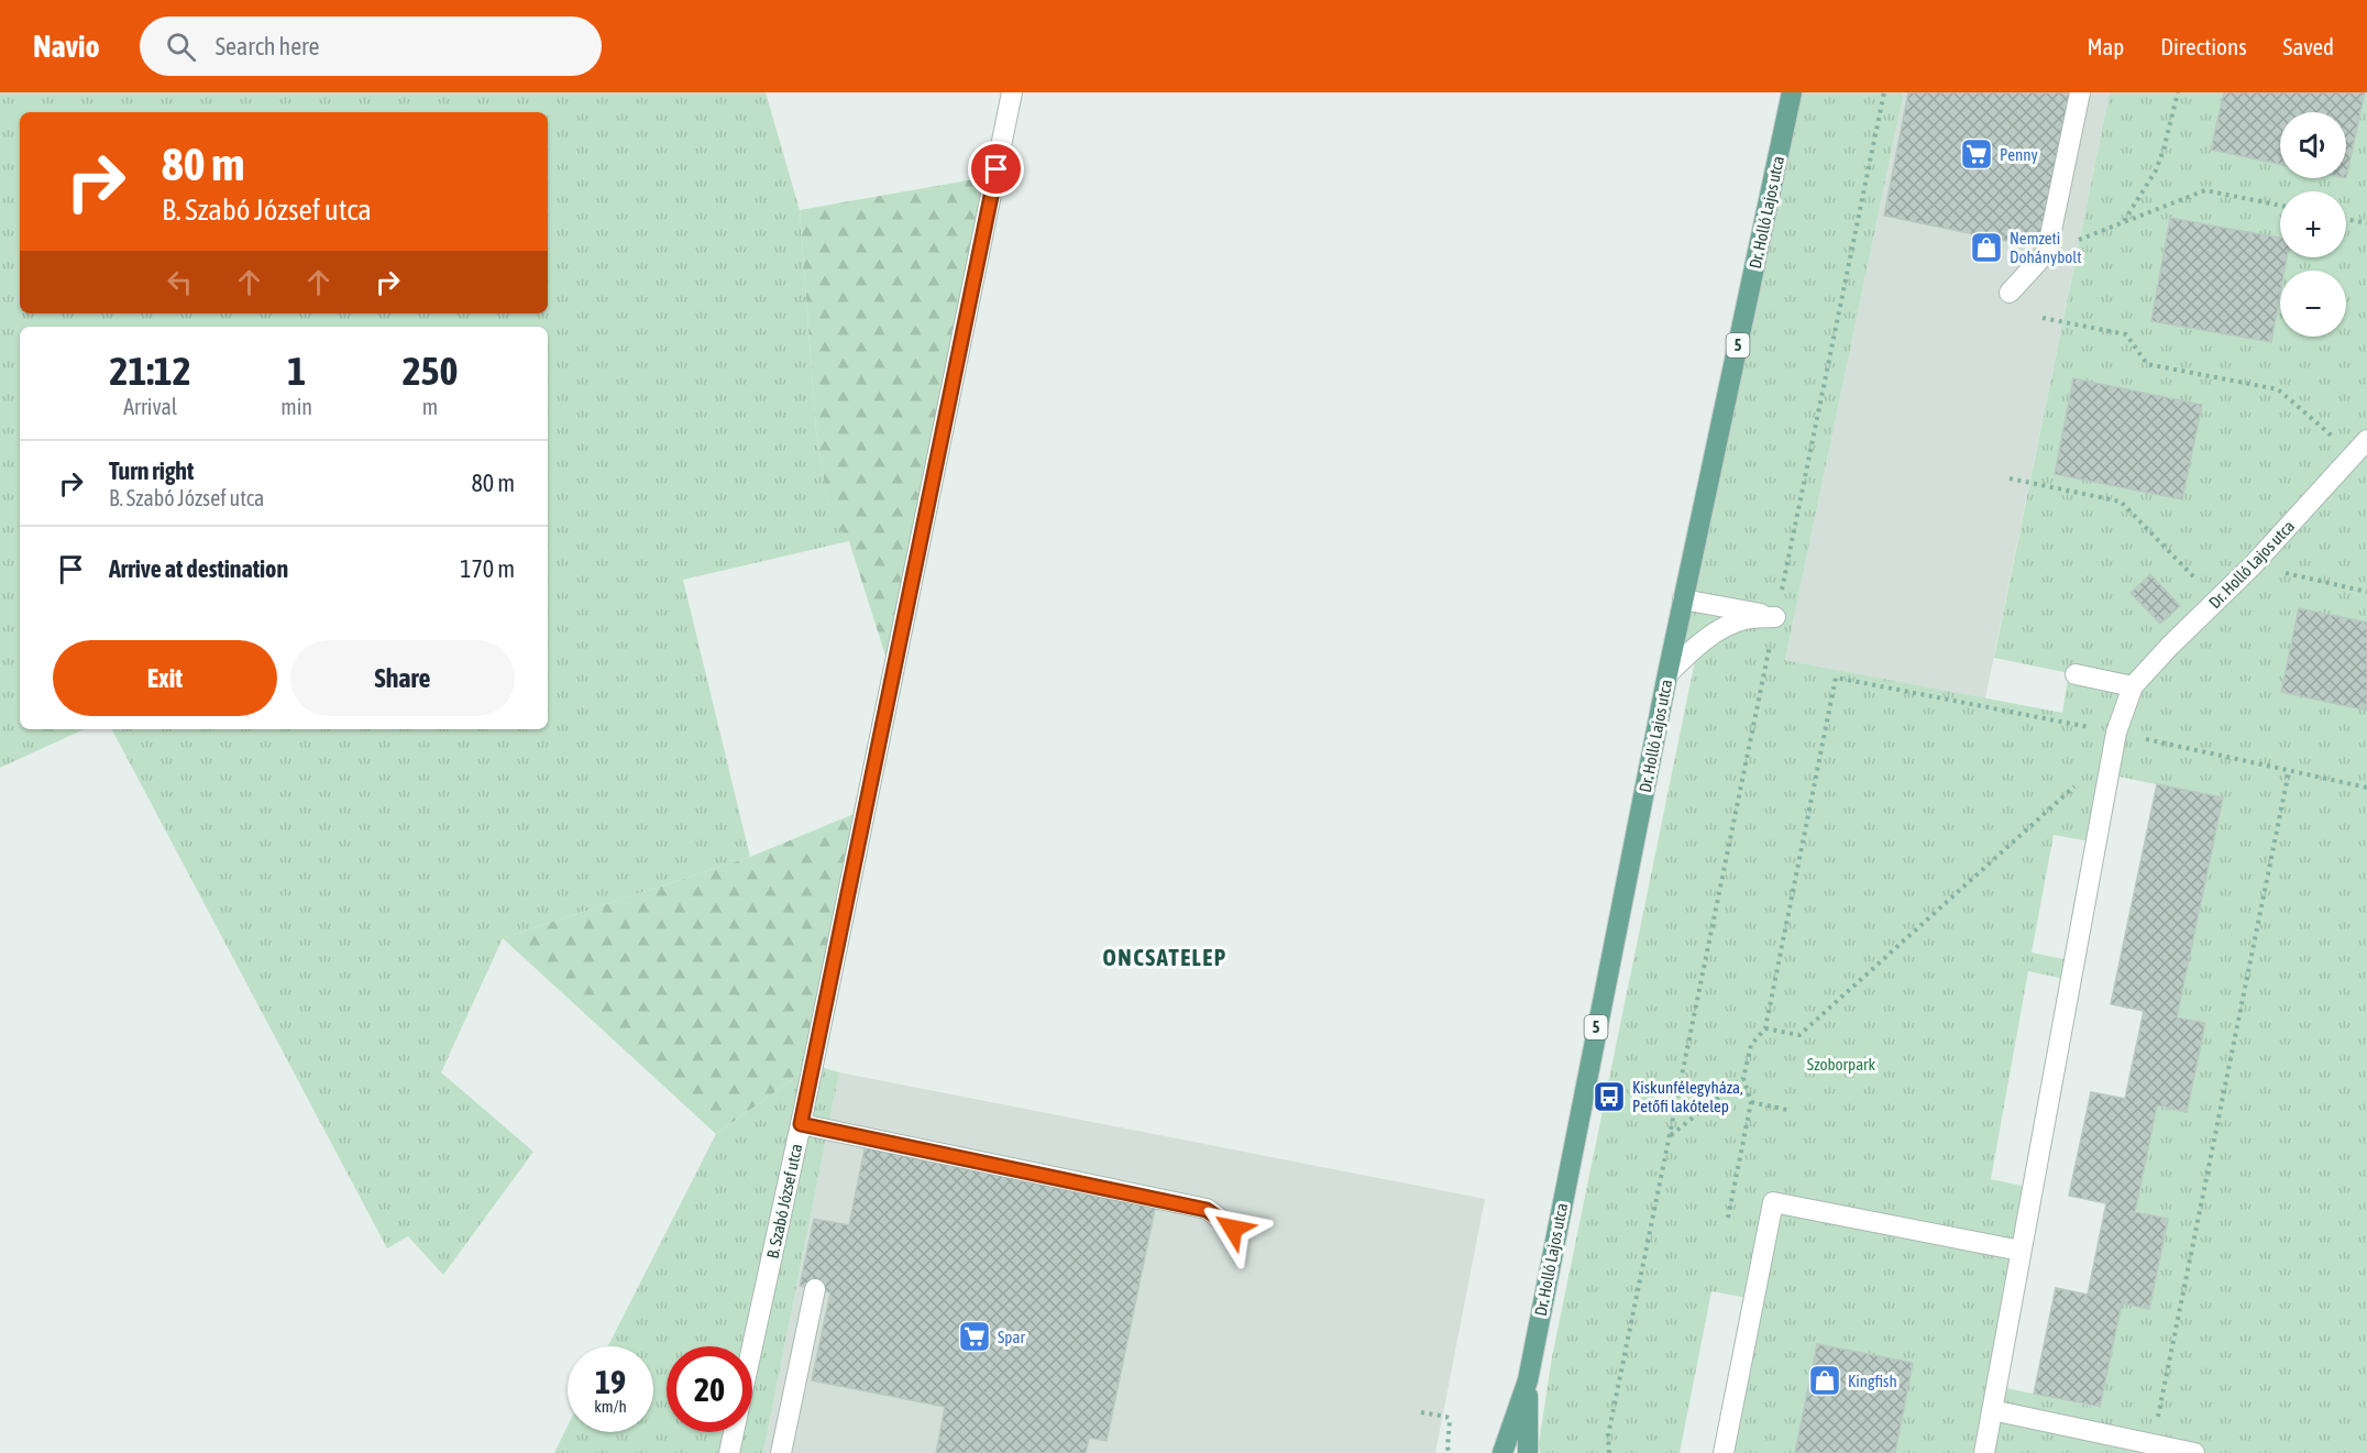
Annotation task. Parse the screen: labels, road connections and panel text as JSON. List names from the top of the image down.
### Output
{
  "streets": {
    "main road": ["Dr. Holló Lajos utca", "5"],
    "street": ["B. Szabó József utca"]
  },
  "crossings": [
    ["Dr. Holló Lajos utca", "5"]
  ],
  "districts": ["ONCSATELEP"],
  "parks": ["Szoborpark"],
  "places": {
    "supermarket": ["Penny", "Spar"],
    "shop": ["Nemzeti Dohánybolt", "Kingfish"],
    "bus stop": ["Kiskunfélegyháza, Petőfi lakótelep"]
  },
  "page": {
    "header": "Navio",
    "search": "Search here",
    "nav": ["Map", "Directions", "Saved"],
    "map_buttons": ["+", "−"],
    "turn": ["80 m", "B. Szabó József utca"],
    "eta": [
      "21:12",
      "Arrival",
      "1",
      "min",
      "250",
      "m"
    ],
    "list": [
      {
        "name": "Turn right",
        "note": "B. Szabó József utca",
        "value": "80 m"
      },
      {
        "name": "Arrive at destination",
        "value": "170 m"
      }
    ],
    "buttons": ["Exit", "Share"],
    "speed": "19 km/h",
    "limit": "20"
  }
}
